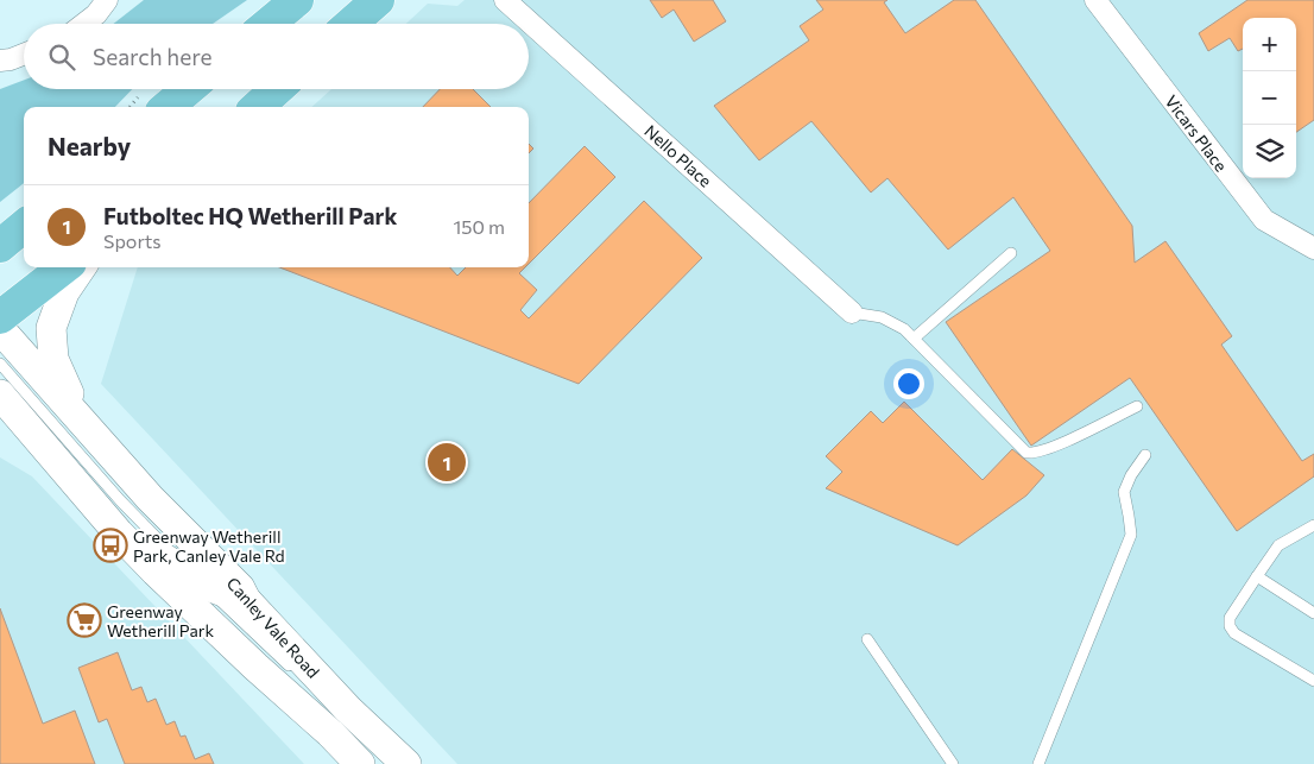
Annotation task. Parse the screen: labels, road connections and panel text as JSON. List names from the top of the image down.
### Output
{
  "streets": {
    "street": ["Vicars Place", "Nello Place", "Canley Vale Road"]
  },
  "places": {
    "bus stop": ["Greenway Wetherill Park, Canley Vale Rd"],
    "supermarket": ["Greenway Wetherill Park"]
  },
  "page": {
    "map_buttons": ["+", "−"],
    "search": "Search here",
    "heading": "Nearby",
    "list": [
      {
        "mark": "1",
        "name": "Futboltec HQ Wetherill Park",
        "note": "Sports",
        "value": "150 m"
      }
    ],
    "pins": "1"
  }
}
